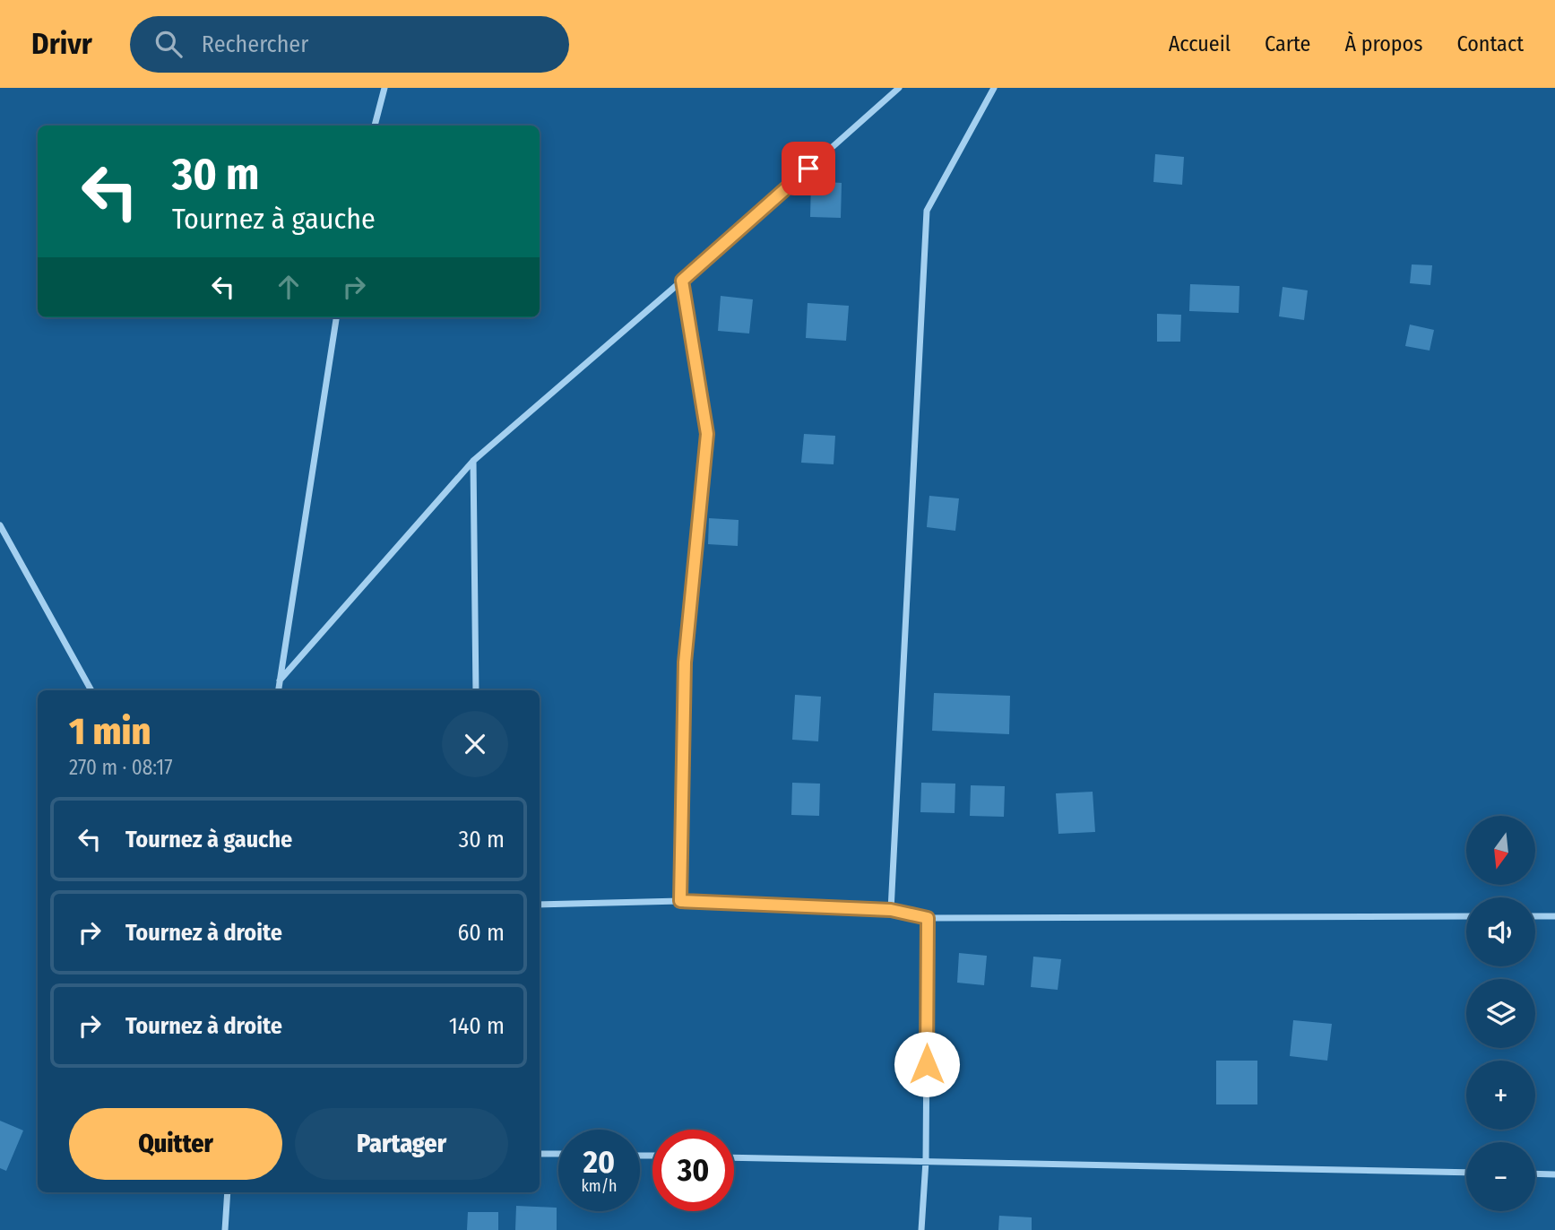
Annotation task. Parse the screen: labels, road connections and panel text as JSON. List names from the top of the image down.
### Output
{
  "north": "bottom",
  "page": {
    "header": "Drivr",
    "search": "Rechercher",
    "nav": [
      "Accueil",
      "Carte",
      "À propos",
      "Contact"
    ],
    "turn": ["30 m", "Tournez à gauche"],
    "heading": ["1 min", "270 m · 08:17"],
    "list": [
      {
        "name": "Tournez à gauche",
        "value": "30 m"
      },
      {
        "name": "Tournez à droite",
        "value": "60 m"
      },
      {
        "name": "Tournez à droite",
        "value": "140 m"
      }
    ],
    "map_buttons": ["+", "−"],
    "buttons": ["Quitter", "Partager"],
    "speed": "20 km/h",
    "limit": "30"
  }
}
